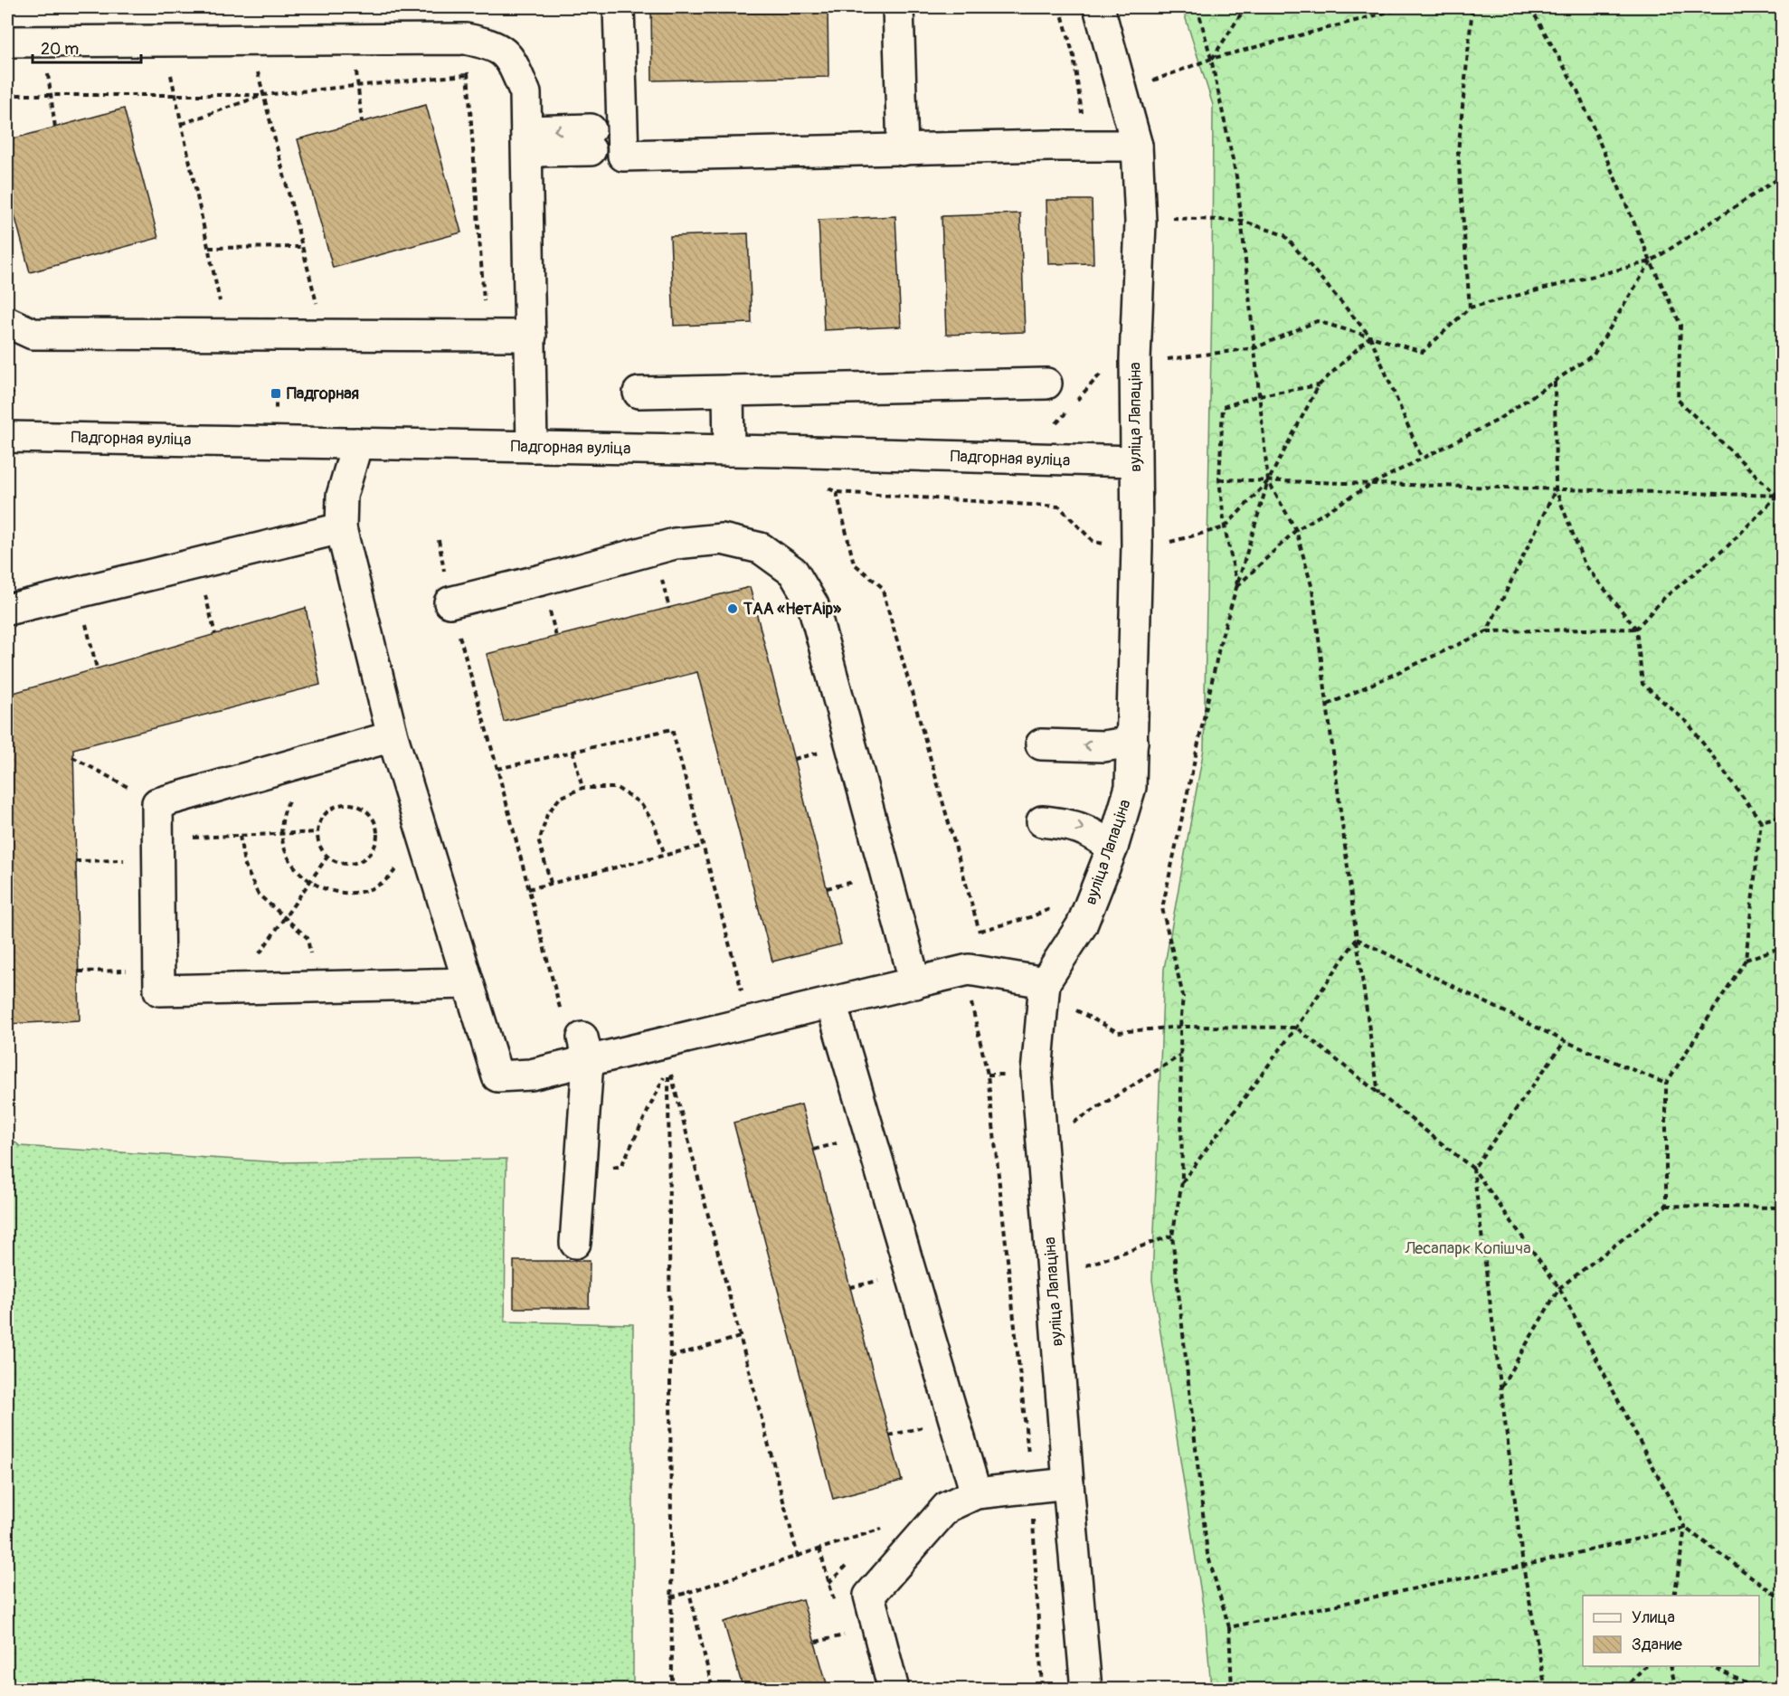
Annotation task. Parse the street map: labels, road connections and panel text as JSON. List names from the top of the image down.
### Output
{
  "streets": {
    "main road": ["вуліца Лапаціна", "Падгорная вуліца"]
  },
  "crossings": [
    ["вуліца Лапаціна", "Падгорная вуліца"]
  ],
  "parks": ["Лесапарк Копішча"],
  "places": {
    "transit": ["Падгорная"],
    "other": ["ТАА «НетАір»"]
  },
  "legend": ["Улица", "Здание"],
  "scale_bar": "20 m"
}
